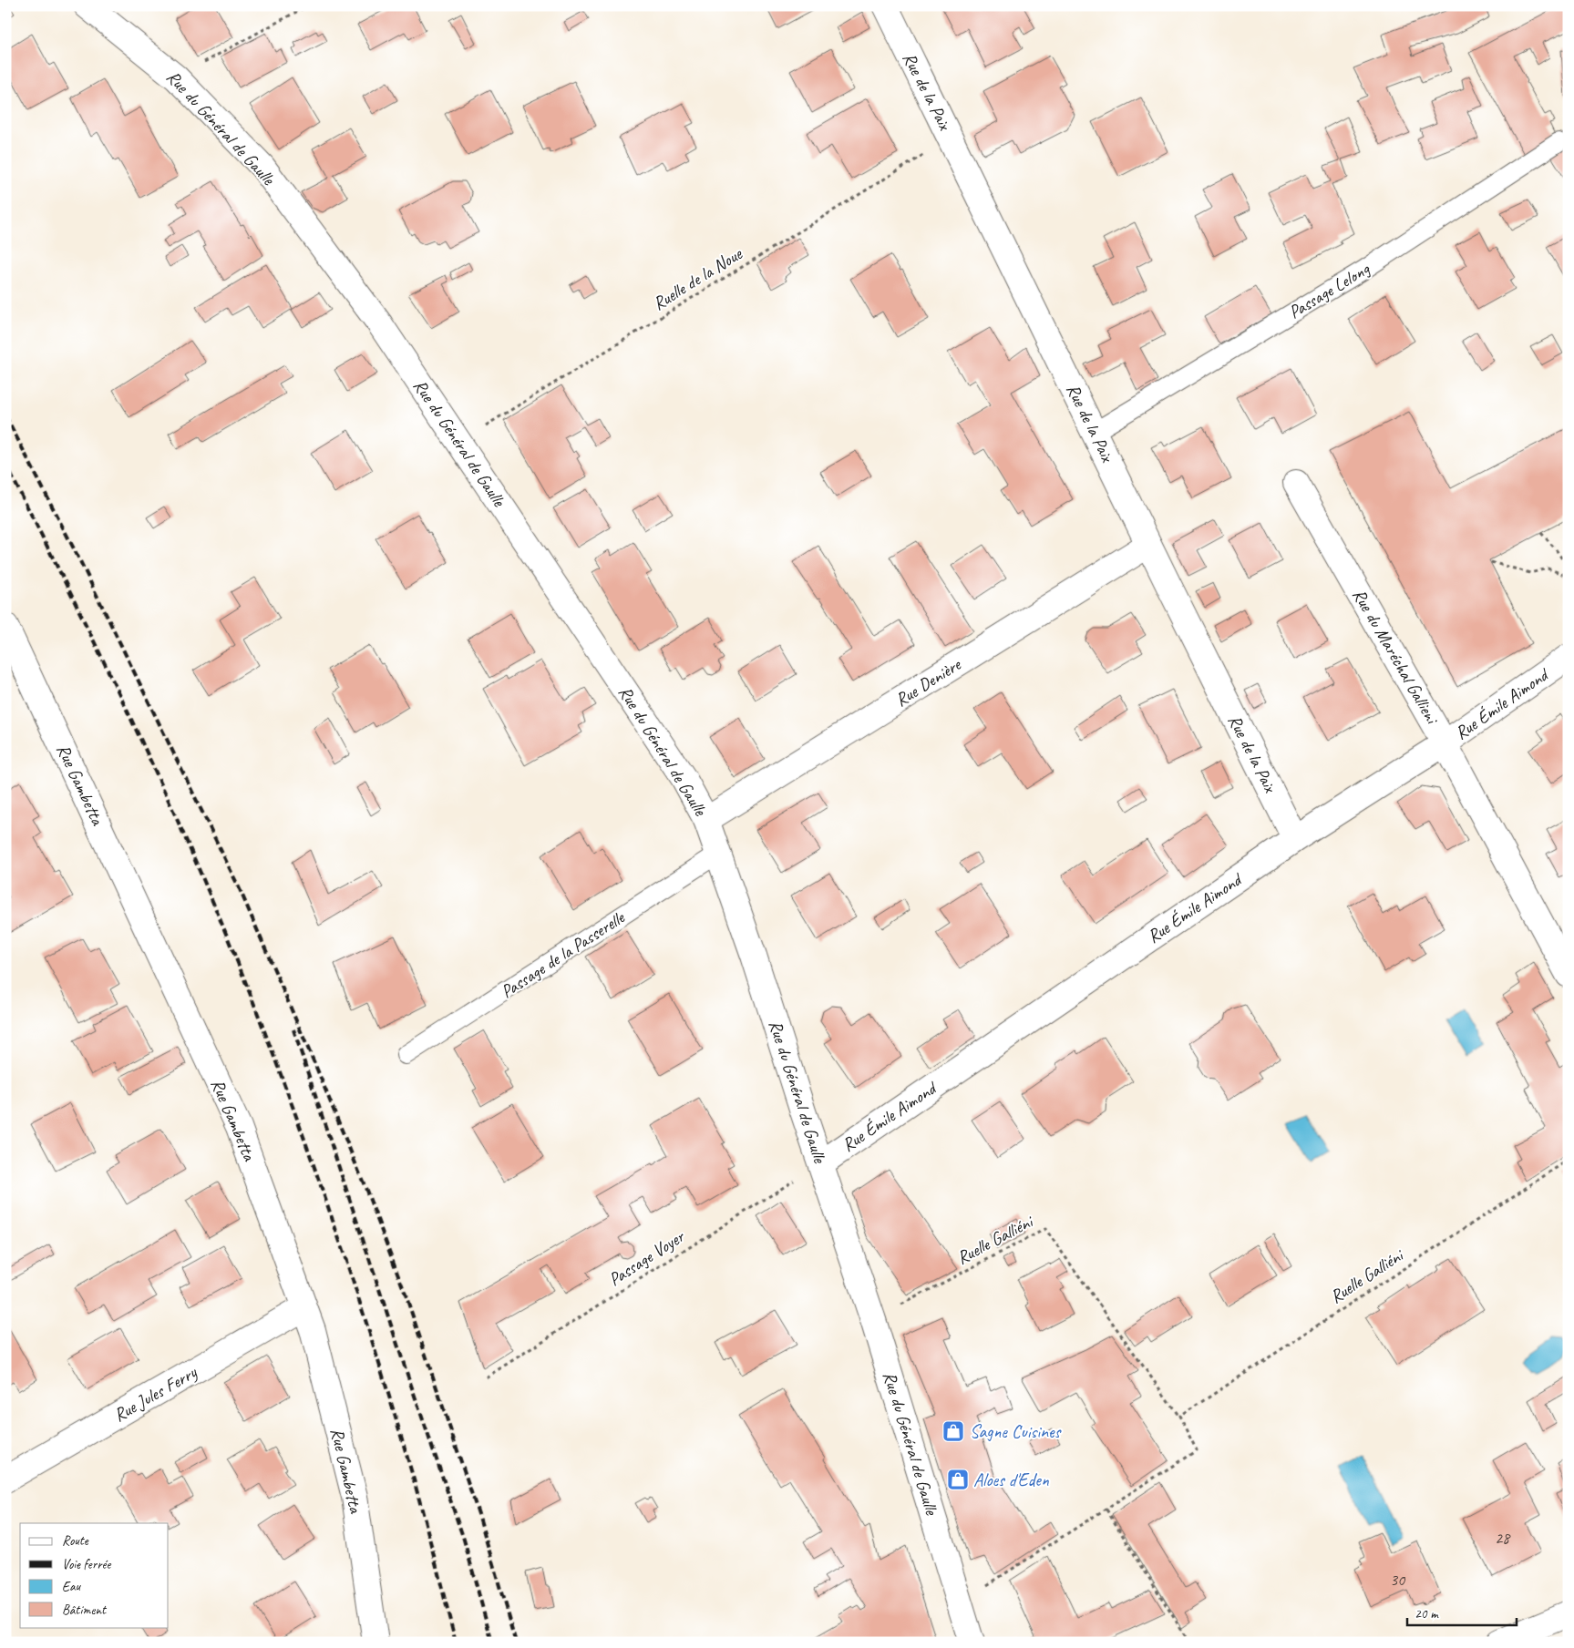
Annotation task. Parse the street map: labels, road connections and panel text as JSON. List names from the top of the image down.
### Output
{
  "streets": {
    "street": [
      "Rue de la Paix",
      "Rue du Général de Gaulle",
      "Rue du Maréchal Gallieni",
      "Rue Denière",
      "Rue Émile Aimond",
      "Rue Gambetta",
      "Rue Jules Ferry"
    ],
    "lane": ["Passage Lelong", "Passage de la Passerelle"],
    "path": ["Ruelle de la Noue", "Ruelle Galliéni", "Passage Voyer"]
  },
  "crossings": [
    ["Rue de la Paix", "Ruelle de la Noue"],
    ["Rue de la Paix", "Passage Lelong"],
    ["Rue de la Paix", "Rue Denière"],
    ["Rue de la Paix", "Rue Émile Aimond"],
    ["Rue du Général de Gaulle", "Ruelle de la Noue"],
    ["Rue du Général de Gaulle", "Rue Denière"],
    ["Rue du Général de Gaulle", "Rue Émile Aimond"],
    ["Rue du Général de Gaulle", "Passage de la Passerelle"],
    ["Rue du Général de Gaulle", "Ruelle Galliéni"],
    ["Rue du Général de Gaulle", "Passage Voyer"],
    ["Rue du Maréchal Gallieni", "Rue Émile Aimond"],
    ["Rue Émile Aimond", "Passage Voyer"],
    ["Rue Gambetta", "Rue Jules Ferry"]
  ],
  "places": {
    "shop": ["Sagne Cuisines", "Aloes d'Eden"]
  },
  "house_numbers": ["28", "30"],
  "legend": [
    "Route",
    "Voie ferrée",
    "Eau",
    "Bâtiment"
  ],
  "scale_bar": "20 m"
}
